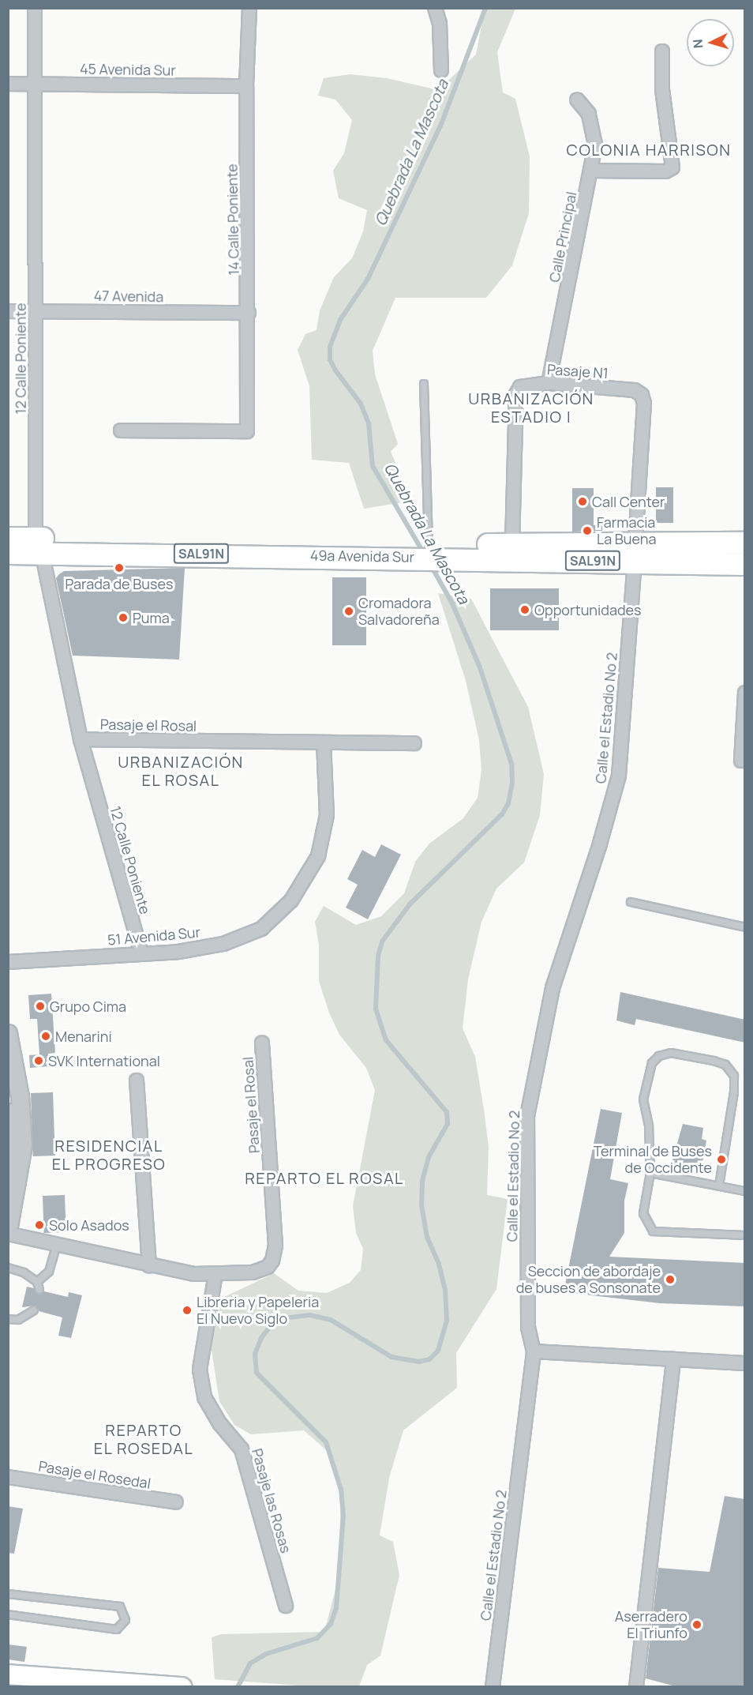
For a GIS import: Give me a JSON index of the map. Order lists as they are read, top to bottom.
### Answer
{
  "streets": {
    "main road": ["SAL91N", "49a Avenida Sur"],
    "street": [
      "45 Avenida Sur",
      "14 Calle Poniente",
      "Calle Principal",
      "47 Avenida",
      "12 Calle Poniente",
      "Pasaje N1",
      "Calle el Estadio No 2",
      "Pasaje el Rosal",
      "51 Avenida Sur",
      "Pasaje el Rosedal",
      "Pasaje las Rosas"
    ]
  },
  "crossings": [
    ["45 Avenida Sur", "14 Calle Poniente"],
    ["45 Avenida Sur", "12 Calle Poniente"],
    ["14 Calle Poniente", "47 Avenida"],
    ["Calle Principal", "Pasaje N1"],
    ["47 Avenida", "12 Calle Poniente"],
    ["12 Calle Poniente", "49a Avenida Sur"],
    ["12 Calle Poniente", "Pasaje el Rosal"],
    ["12 Calle Poniente", "51 Avenida Sur"],
    ["Pasaje N1", "49a Avenida Sur"],
    ["Pasaje N1", "Calle el Estadio No 2"],
    ["49a Avenida Sur", "Calle el Estadio No 2"],
    ["Pasaje el Rosal", "51 Avenida Sur"],
    ["Pasaje el Rosal", "Pasaje las Rosas"]
  ],
  "districts": [
    "COLONIA HARRISON",
    "URBANIZACIÓN ESTADIO I",
    "URBANIZACIÓN EL ROSAL",
    "RESIDENCIAL EL PROGRESO",
    "REPARTO EL ROSAL",
    "REPARTO EL ROSEDAL"
  ],
  "water": ["Quebrada La Mascota"],
  "places": [
    "Call Center",
    "Farmacia La Buena",
    "Parada de Buses",
    "Opportunidades",
    "Cromadora Salvadoreña",
    "Puma",
    "Grupo Cima",
    "Menarini",
    "SVK International",
    "Terminal de Buses de Occidente",
    "Solo Asados",
    "Seccion de abordaje de buses a Sonsonate",
    "Libreria y Papeleria El Nuevo Siglo",
    "Aserradero El Triunfo"
  ],
  "north": "left"
}
